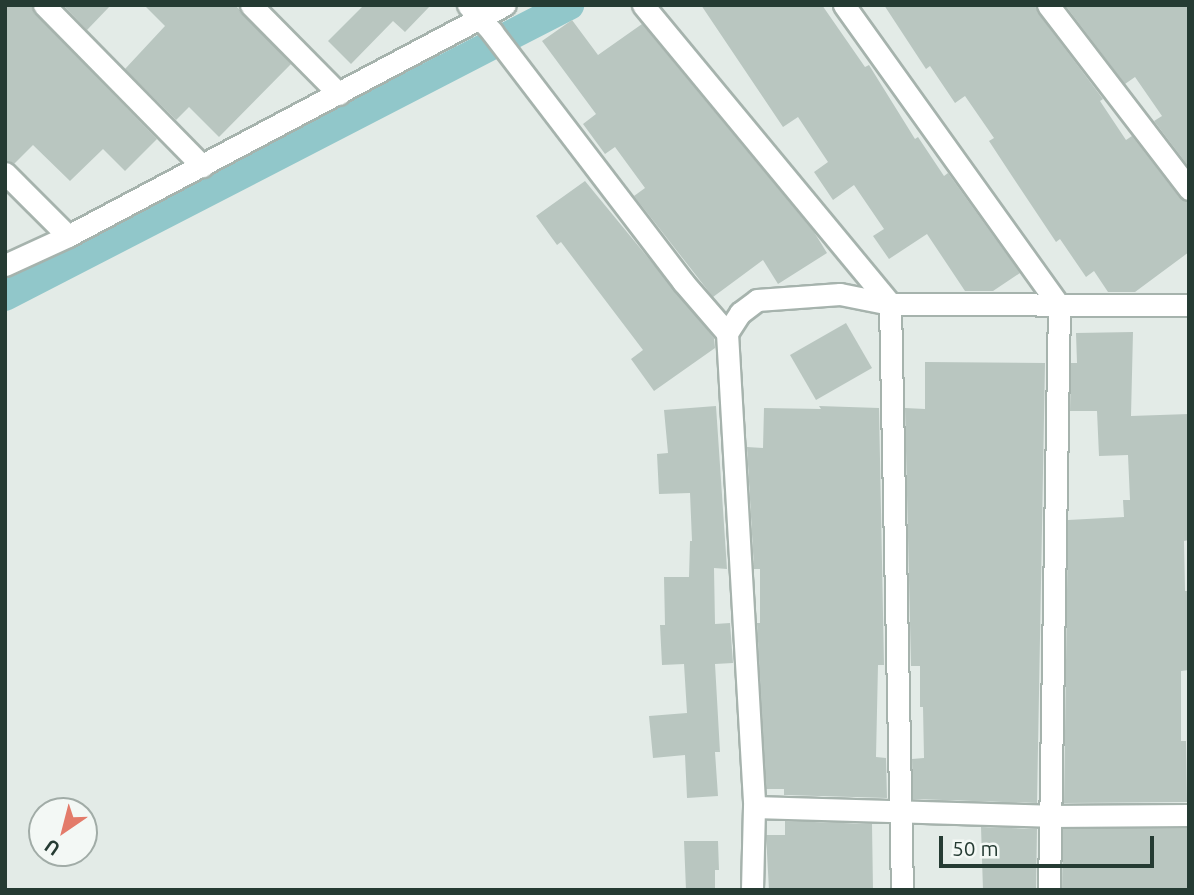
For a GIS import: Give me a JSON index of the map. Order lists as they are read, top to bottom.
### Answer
{
  "scale_bar": "50 m",
  "north": "bottom left"
}
